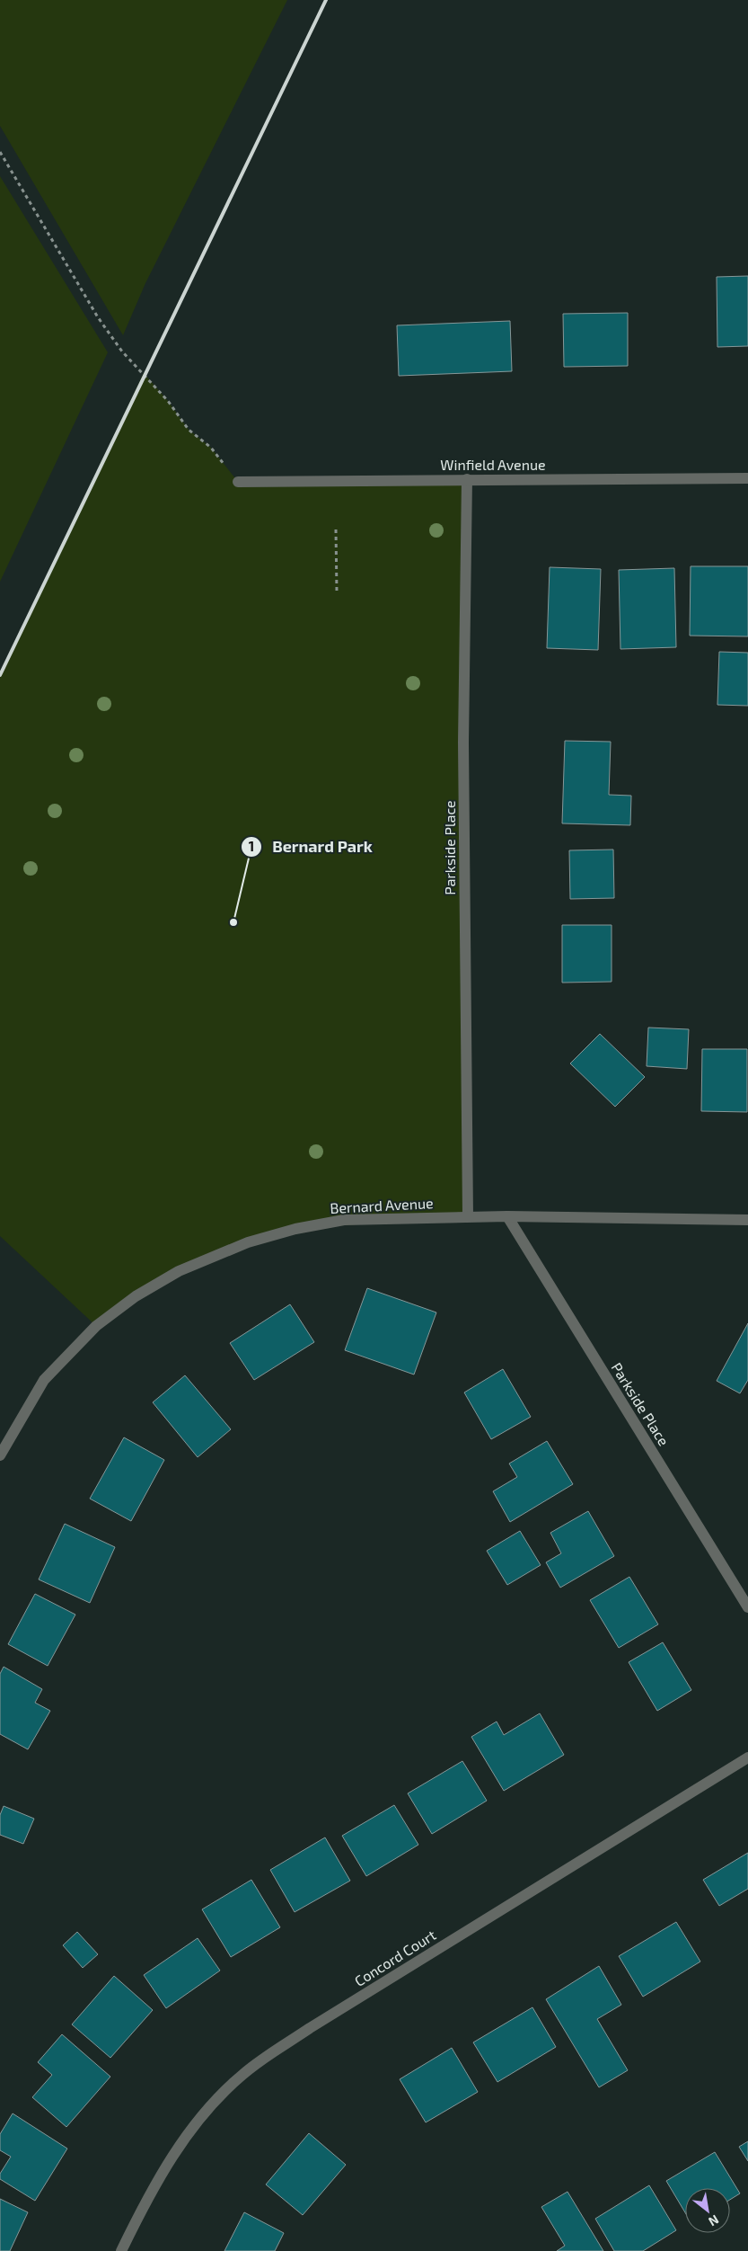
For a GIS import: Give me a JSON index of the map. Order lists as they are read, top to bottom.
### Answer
{
  "streets": {
    "street": [
      "Winfield Avenue",
      "Parkside Place",
      "Bernard Avenue",
      "Concord Court"
    ]
  },
  "crossings": [
    ["Winfield Avenue", "Parkside Place"],
    ["Parkside Place", "Bernard Avenue"]
  ],
  "places": ["Bernard Park"],
  "north": "bottom right"
}
